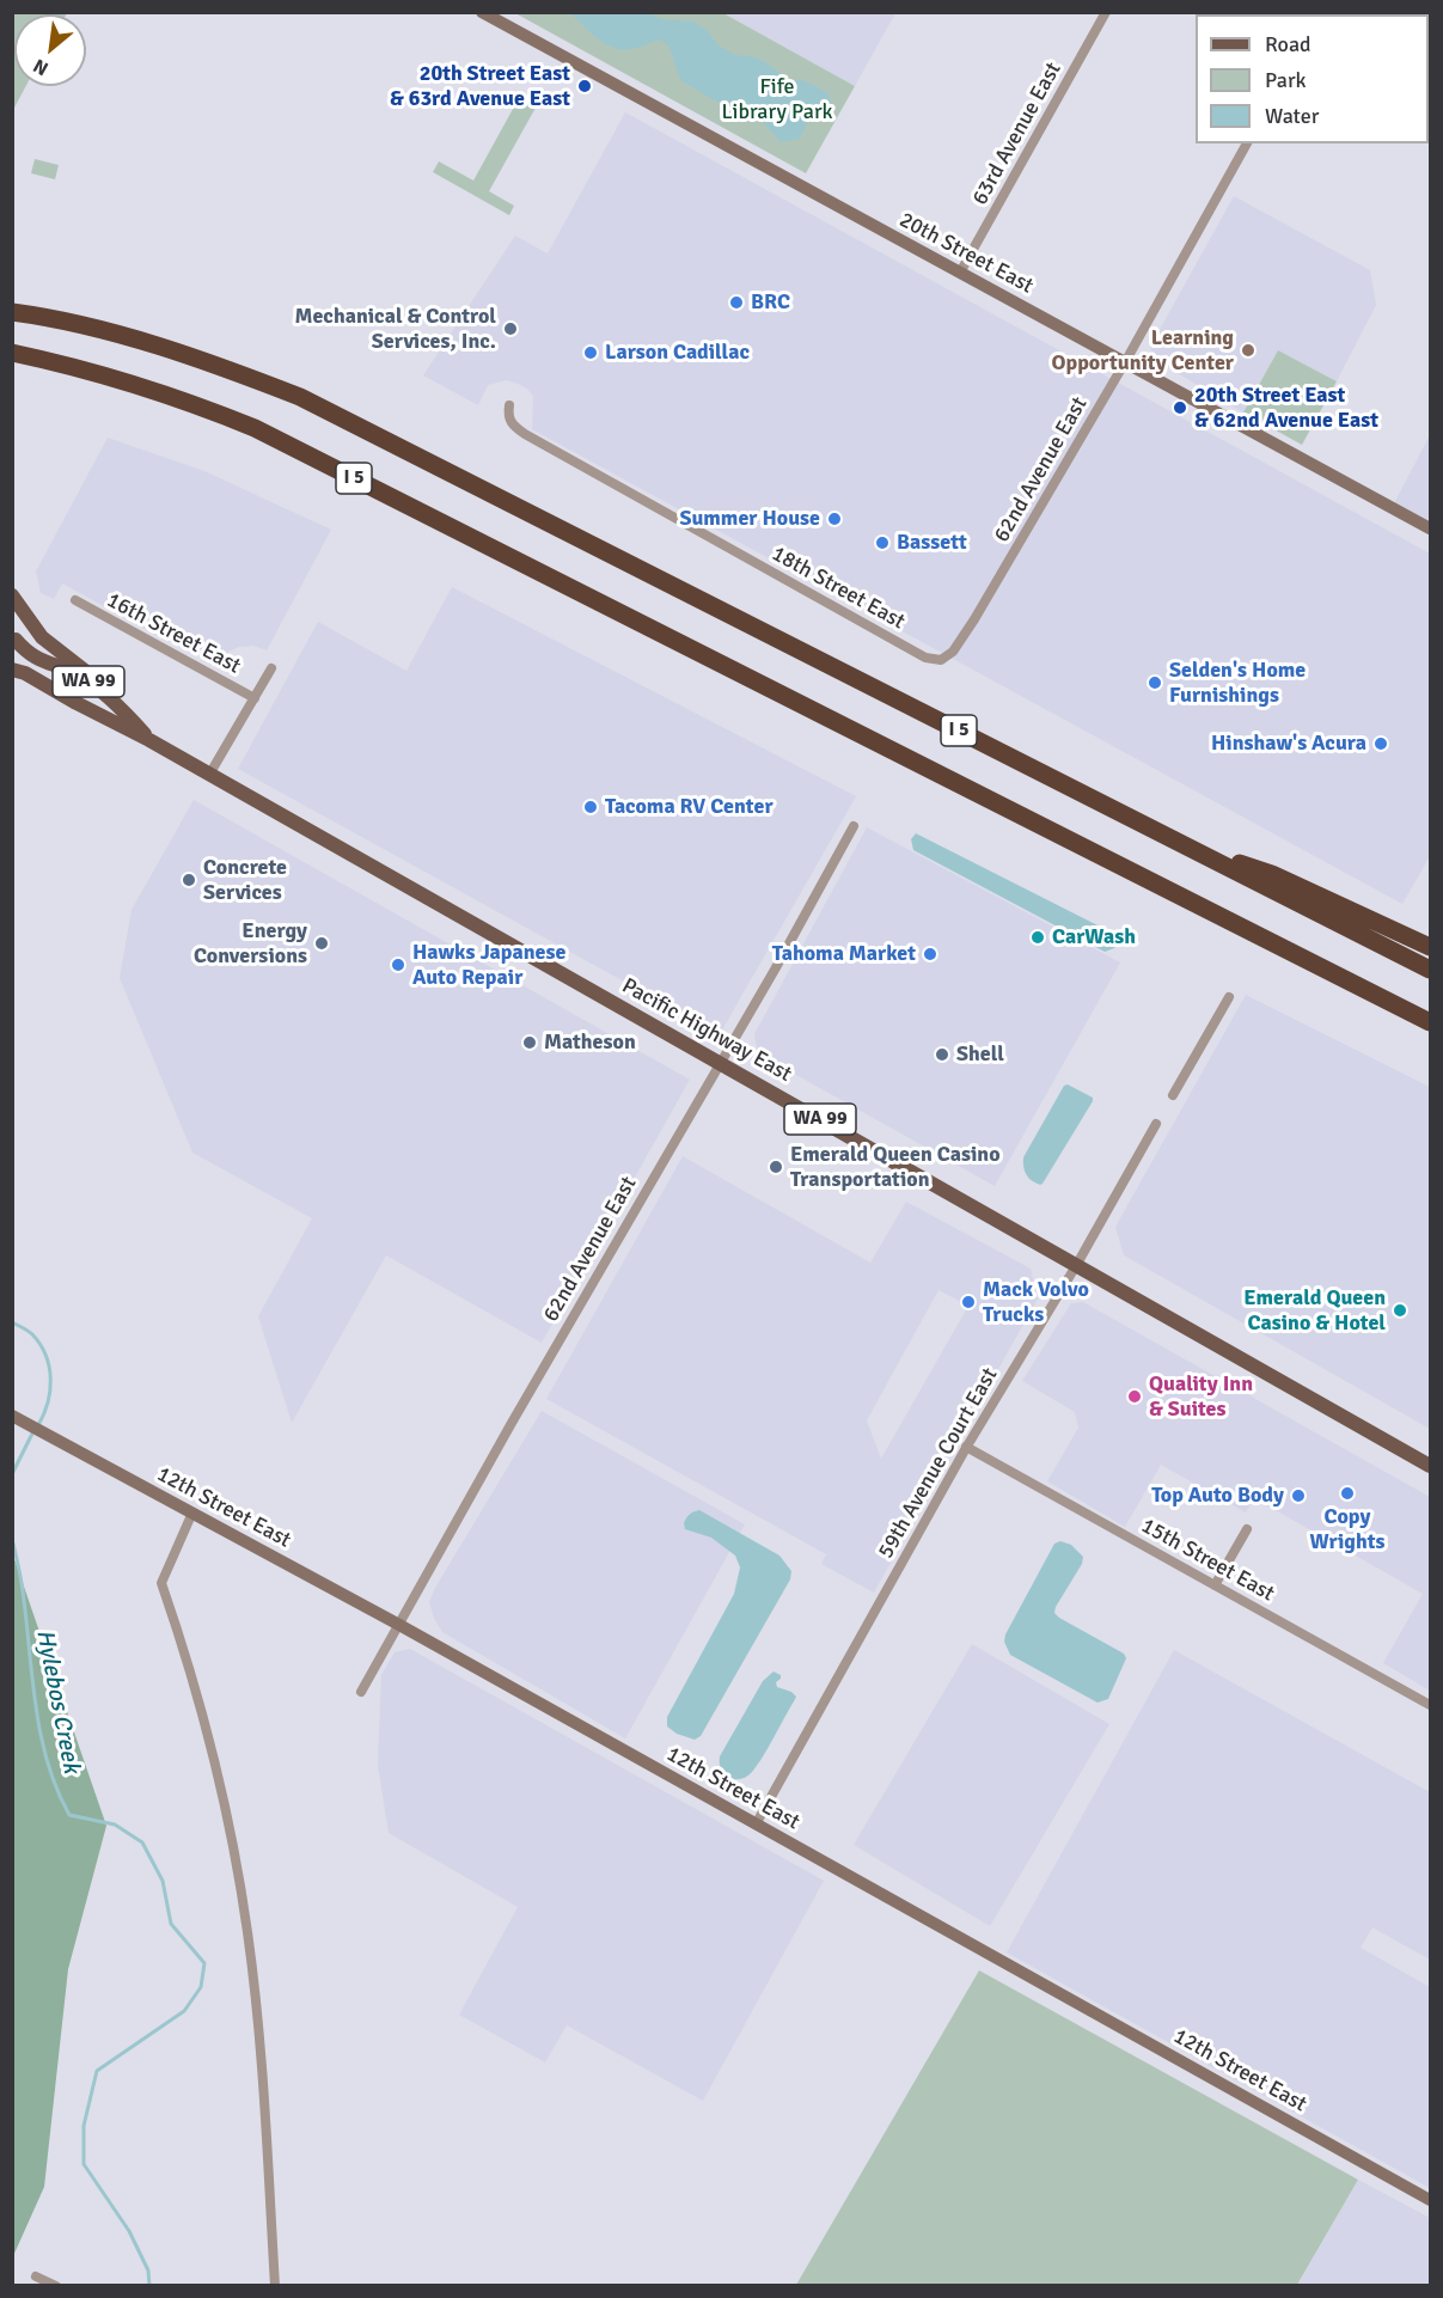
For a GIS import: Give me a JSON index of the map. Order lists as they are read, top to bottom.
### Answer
{
  "streets": {
    "highway": ["I 5"],
    "main road": ["WA 99", "Pacific Highway East"],
    "street": [
      "63rd Avenue East",
      "20th Street East",
      "62nd Avenue East",
      "18th Street East",
      "16th Street East",
      "59th Avenue Court East",
      "12th Street East",
      "15th Street East"
    ]
  },
  "crossings": [
    ["63rd Avenue East", "20th Street East"],
    ["20th Street East", "62nd Avenue East"],
    ["62nd Avenue East", "18th Street East"],
    ["62nd Avenue East", "Pacific Highway East"],
    ["62nd Avenue East", "12th Street East"],
    ["Pacific Highway East", "59th Avenue Court East"],
    ["59th Avenue Court East", "12th Street East"],
    ["59th Avenue Court East", "15th Street East"]
  ],
  "water": ["Hylebos Creek"],
  "parks": ["Fife Library Park"],
  "places": [
    "20th Street East & 63rd Avenue East",
    "BRC",
    "Mechanical & Control Services, Inc.",
    "Learning Opportunity Center",
    "Larson Cadillac",
    "20th Street East & 62nd Avenue East",
    "Summer House",
    "Bassett",
    "Selden's Home Furnishings",
    "Hinshaw's Acura",
    "Tacoma RV Center",
    "Concrete Services",
    "CarWash",
    "Energy Conversions",
    "Tahoma Market",
    "Hawks Japanese Auto Repair",
    "Matheson",
    "Shell",
    "Emerald Queen Casino Transportation",
    "Mack Volvo Trucks",
    "Emerald Queen Casino & Hotel",
    "Quality Inn & Suites",
    "Copy Wrights",
    "Top Auto Body"
  ],
  "legend": ["Road", "Park", "Water"],
  "north": "bottom left"
}
